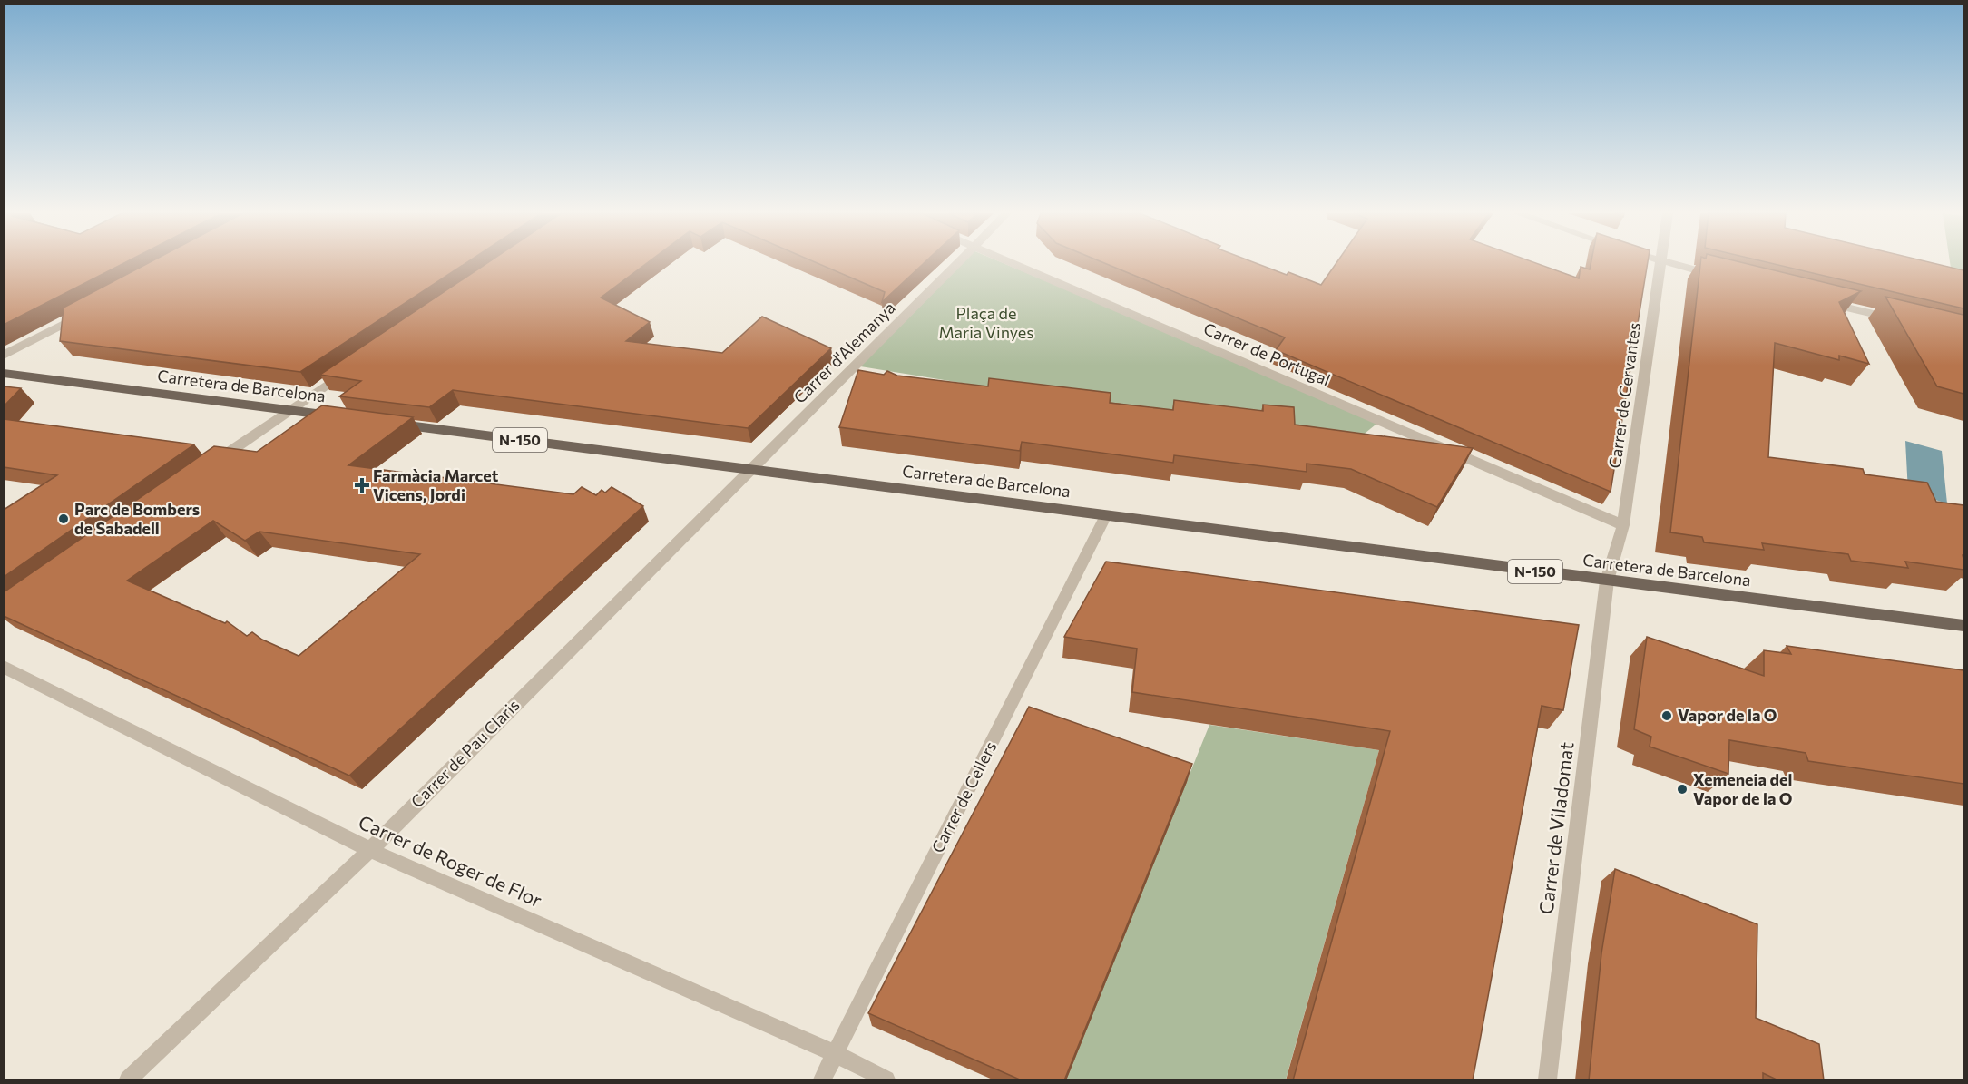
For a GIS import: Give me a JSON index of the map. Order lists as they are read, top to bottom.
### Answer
{
  "streets": {
    "main road": ["Carretera de Barcelona", "N-150"],
    "street": [
      "Carrer d'Alemanya",
      "Carrer de Portugal",
      "Carrer de Cervantes",
      "Carrer de Pau Claris",
      "Carrer de Cellers",
      "Carrer de Viladomat",
      "Carrer de Roger de Flor"
    ]
  },
  "crossings": [
    ["Carrer d'Alemanya", "Carretera de Barcelona"],
    ["Carrer d'Alemanya", "Carrer de Pau Claris"],
    ["Carrer de Portugal", "Carrer de Cervantes"],
    ["Carretera de Barcelona", "Carrer de Cervantes"],
    ["Carretera de Barcelona", "Carrer de Pau Claris"],
    ["Carretera de Barcelona", "Carrer de Cellers"],
    ["Carretera de Barcelona", "Carrer de Viladomat"],
    ["Carrer de Cervantes", "Carrer de Viladomat"],
    ["Carrer de Pau Claris", "Carrer de Roger de Flor"],
    ["Carrer de Cellers", "Carrer de Roger de Flor"]
  ],
  "parks": ["Plaça de Maria Vinyes"],
  "places": {
    "health": ["Farmàcia Marcet Vicens, Jordi"],
    "other": ["Parc de Bombers de Sabadell", "Vapor de la O", "Xemeneia del Vapor de la O"]
  }
}
